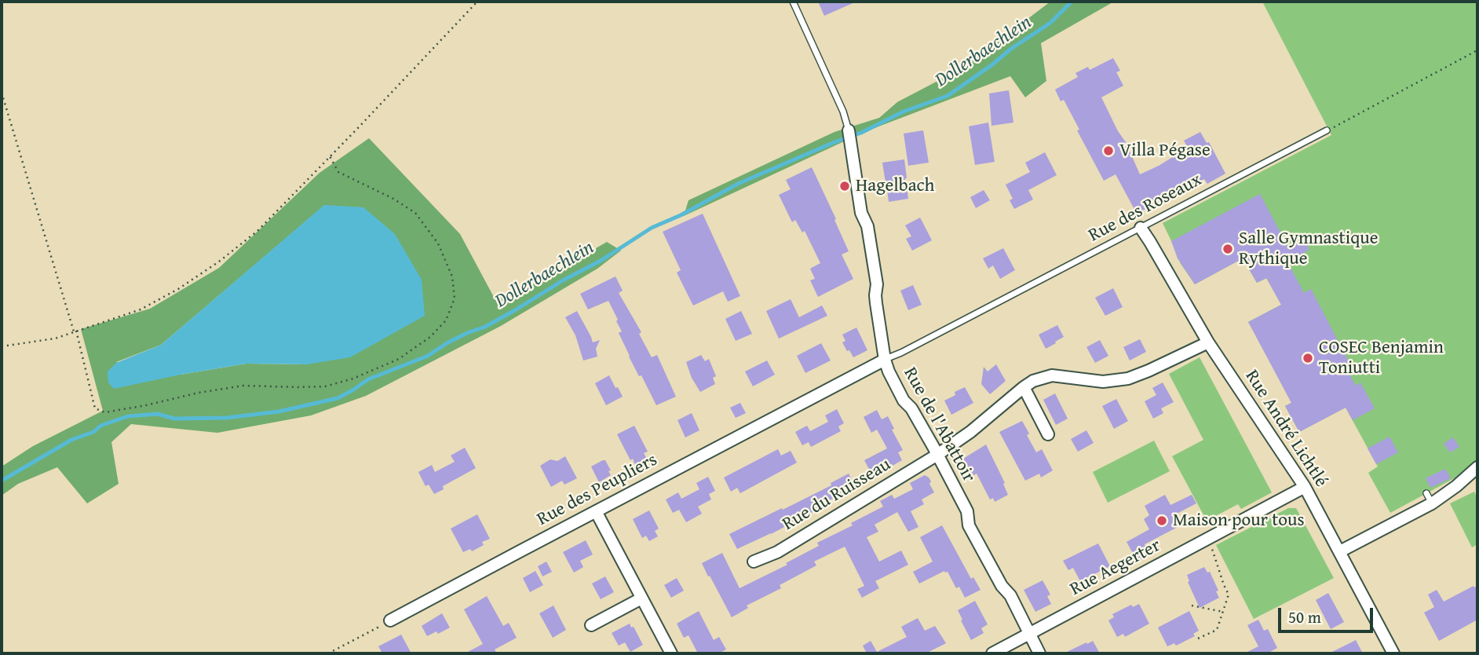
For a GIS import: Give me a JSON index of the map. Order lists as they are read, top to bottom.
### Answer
{
  "streets": {
    "street": [
      "Rue de l'Abattoir",
      "Rue André Lichtlé",
      "Rue des Peupliers",
      "Rue du Ruisseau",
      "Rue Aegerter"
    ],
    "lane": ["Rue des Roseaux"]
  },
  "crossings": [
    ["Rue des Roseaux", "Rue de l'Abattoir"],
    ["Rue des Roseaux", "Rue André Lichtlé"],
    ["Rue des Roseaux", "Rue des Peupliers"],
    ["Rue de l'Abattoir", "Rue des Peupliers"],
    ["Rue de l'Abattoir", "Rue du Ruisseau"],
    ["Rue de l'Abattoir", "Rue Aegerter"],
    ["Rue André Lichtlé", "Rue du Ruisseau"],
    ["Rue André Lichtlé", "Rue Aegerter"]
  ],
  "water": ["Dollerbaechlein"],
  "places": [
    "Villa Pégase",
    "Hagelbach",
    "Salle Gymnastique Rythique",
    "COSEC Benjamin Toniutti",
    "Maison pour tous"
  ],
  "scale_bar": "50 m"
}
